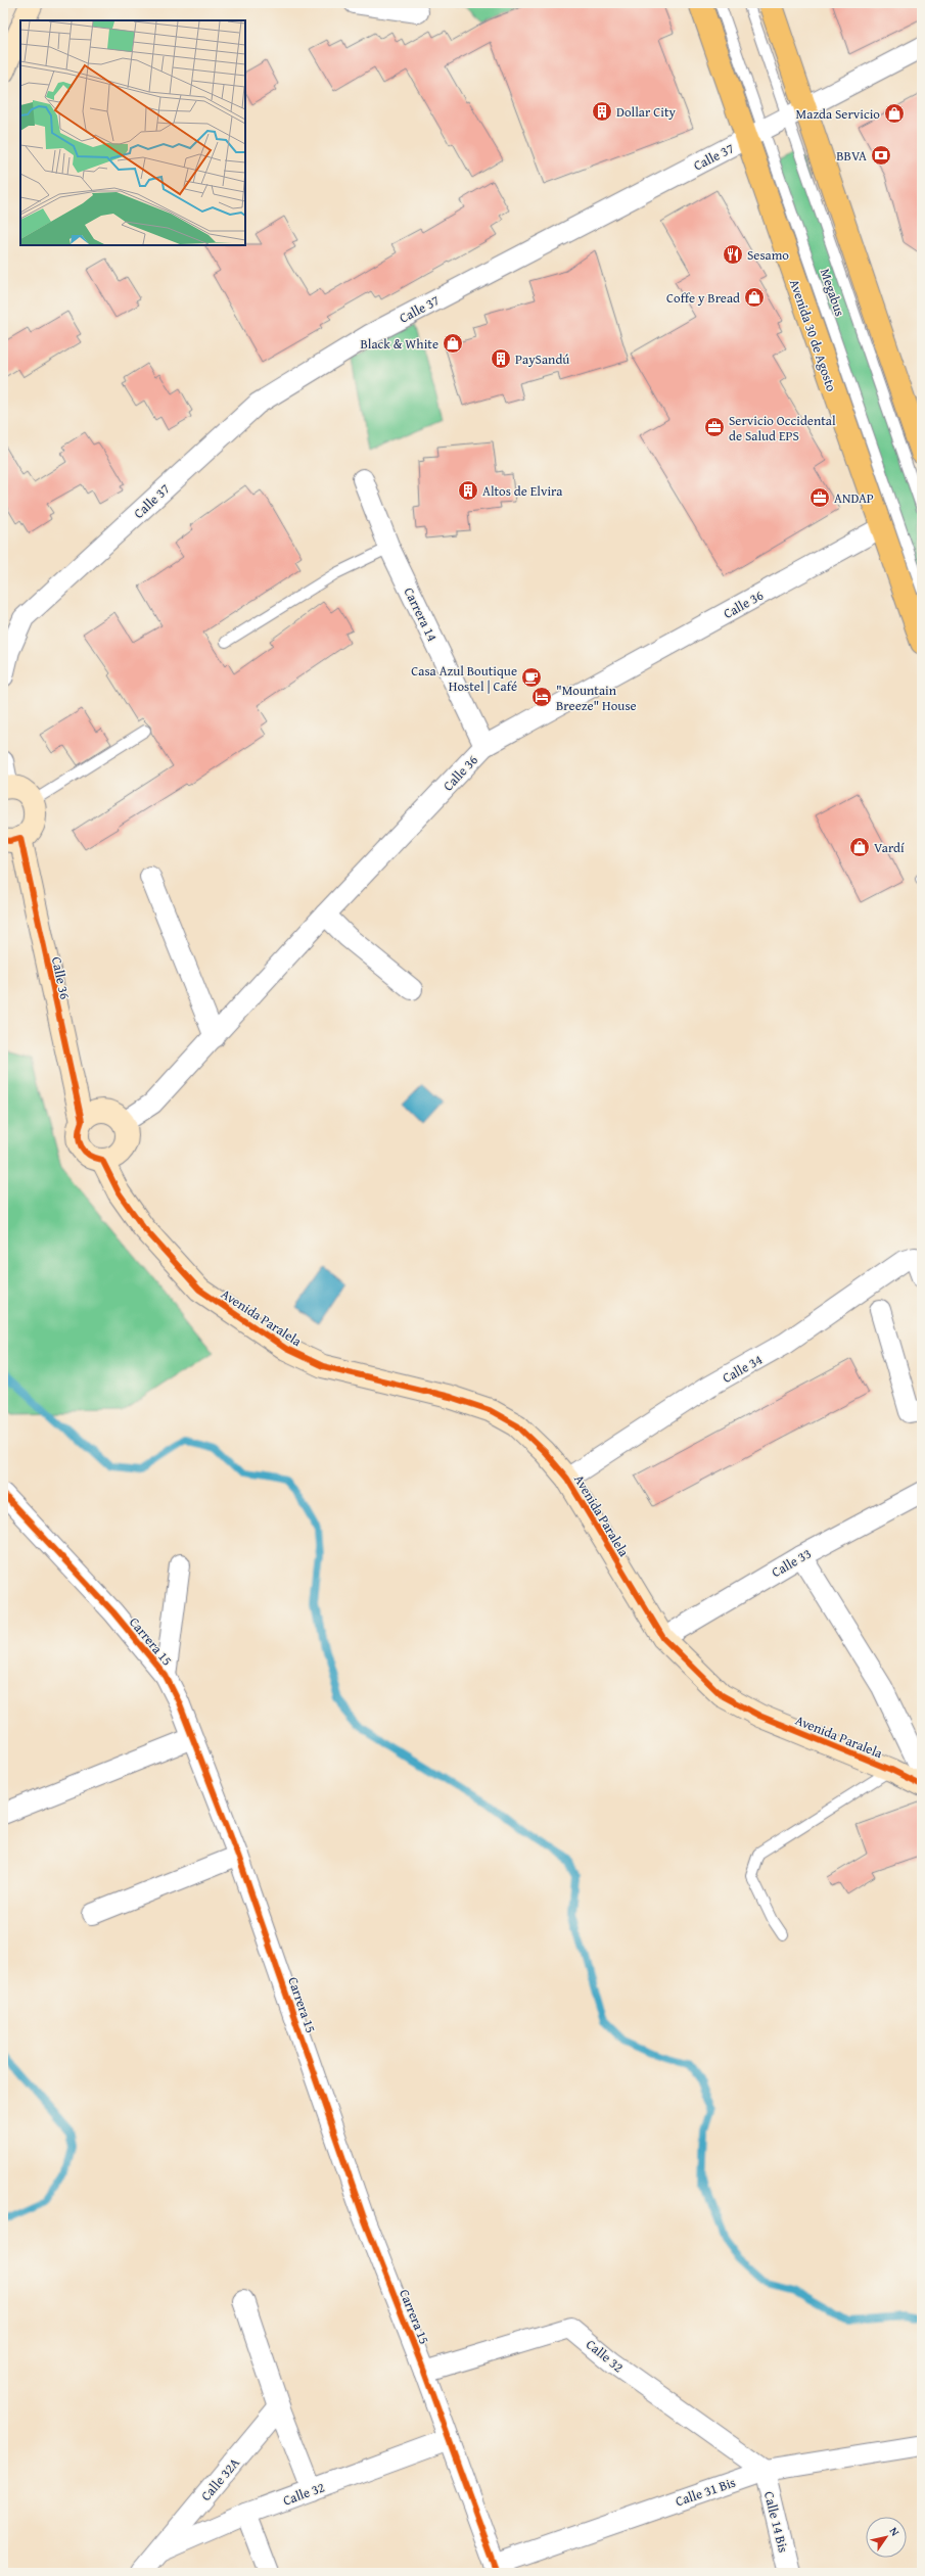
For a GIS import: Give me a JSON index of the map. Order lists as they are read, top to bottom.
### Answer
{
  "streets": {
    "main road": ["Avenida 30 de Agosto", "Calle 36", "Avenida Paralela"],
    "street": [
      "Calle 37",
      "Carrera 14",
      "Calle 34",
      "Calle 33",
      "Carrera 15",
      "Calle 32",
      "Calle 32A",
      "Calle 31 Bis",
      "Calle 14 Bis"
    ],
    "lane": ["Megabus"]
  },
  "crossings": [
    ["Calle 37", "Megabus"],
    ["Calle 37", "Avenida 30 de Agosto"],
    ["Megabus", "Avenida 30 de Agosto"],
    ["Avenida 30 de Agosto", "Calle 36"],
    ["Calle 36", "Carrera 14"],
    ["Calle 36", "Avenida Paralela"],
    ["Avenida Paralela", "Calle 34"],
    ["Avenida Paralela", "Calle 33"],
    ["Carrera 15", "Calle 32"],
    ["Carrera 15", "Calle 31 Bis"],
    ["Calle 32", "Calle 32A"],
    ["Calle 32", "Calle 31 Bis"],
    ["Calle 32", "Calle 14 Bis"],
    ["Calle 31 Bis", "Calle 14 Bis"]
  ],
  "places": {
    "building": ["Dollar City", "PaySandú", "Altos de Elvira"],
    "shop": [
      "Mazda Servicio",
      "Coffe y Bread",
      "Black & White",
      "Vardí"
    ],
    "bank": ["BBVA"],
    "restaurant": ["Sesamo"],
    "office": ["Servicio Occidental de Salud EPS", "ANDAP"],
    "cafe": ["Casa Azul Boutique Hostel | Café"],
    "hotel": ["\"Mountain Breeze\" House"]
  },
  "north": "top right"
}
